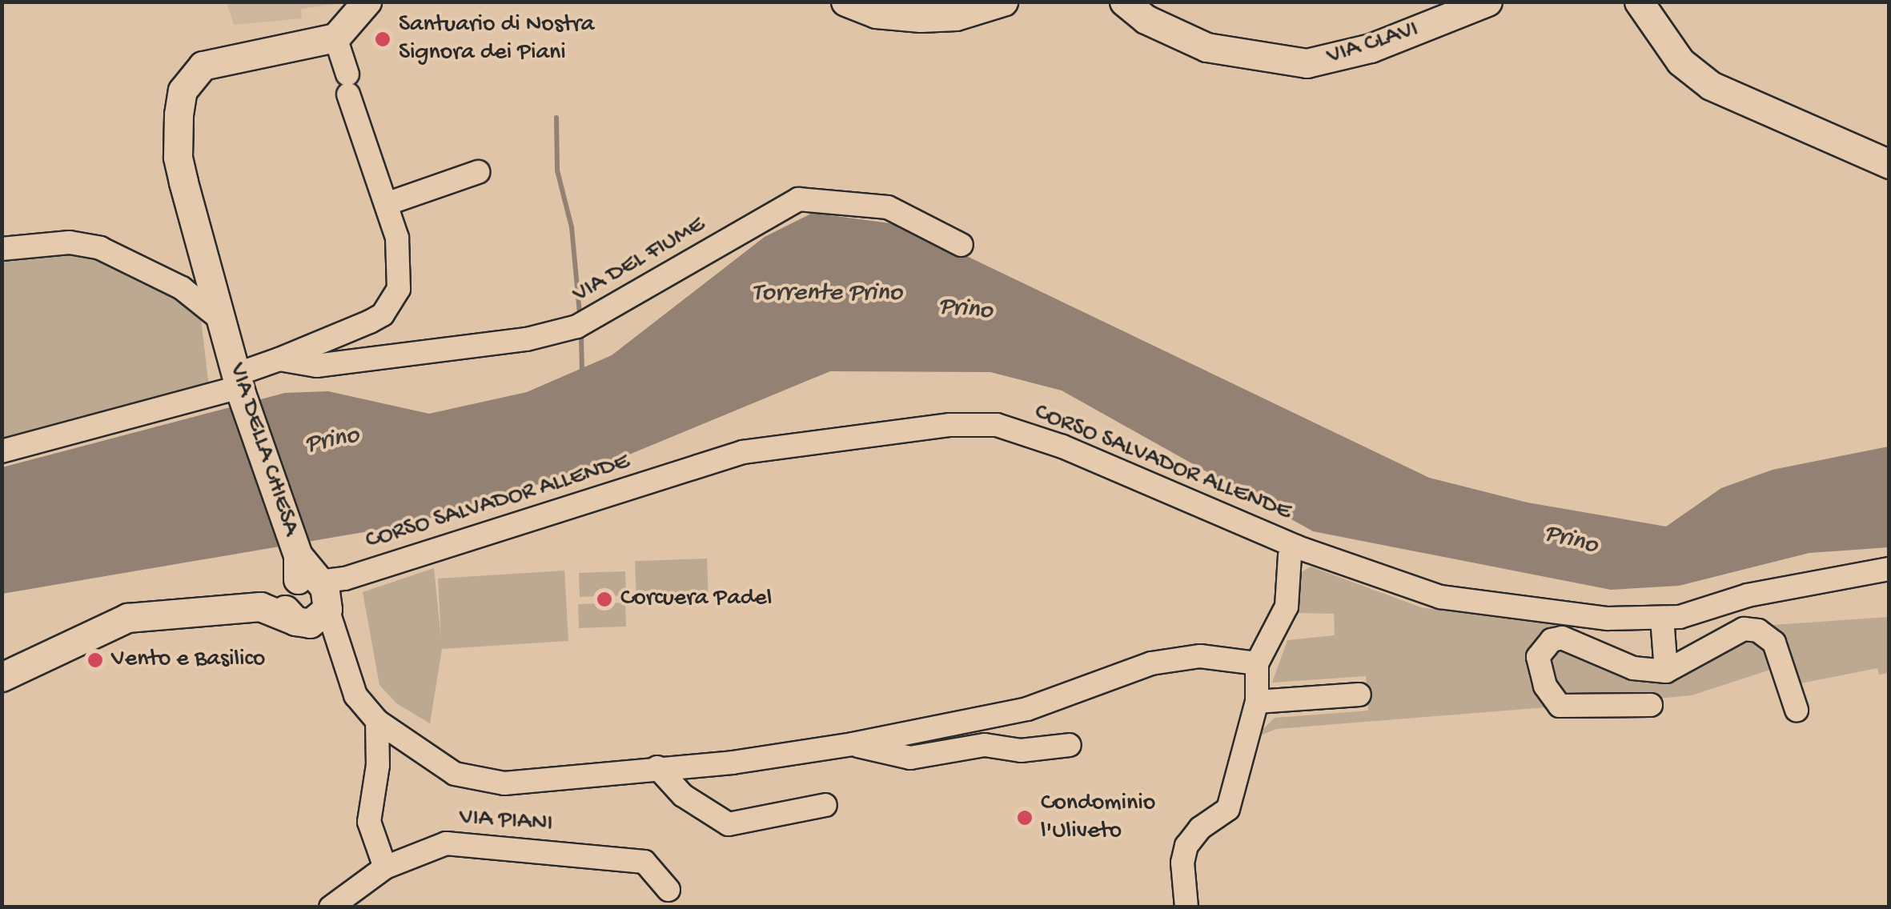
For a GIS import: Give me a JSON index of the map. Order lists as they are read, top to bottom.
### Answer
{
  "streets": {
    "main road": ["VIA CLAVI", "VIA DELLA CHIESA"],
    "street": ["VIA DEL FIUME", "CORSO SALVADOR ALLENDE", "VIA PIANI"]
  },
  "crossings": [
    ["VIA DEL FIUME", "VIA DELLA CHIESA"],
    ["VIA DELLA CHIESA", "CORSO SALVADOR ALLENDE"]
  ],
  "water": ["Torrente Prino", "Prino"],
  "places": [
    "Santuario di Nostra Signora dei Piani",
    "Corcuera Padel",
    "Vento e Basilico",
    "Condominio l'Uliveto"
  ]
}
